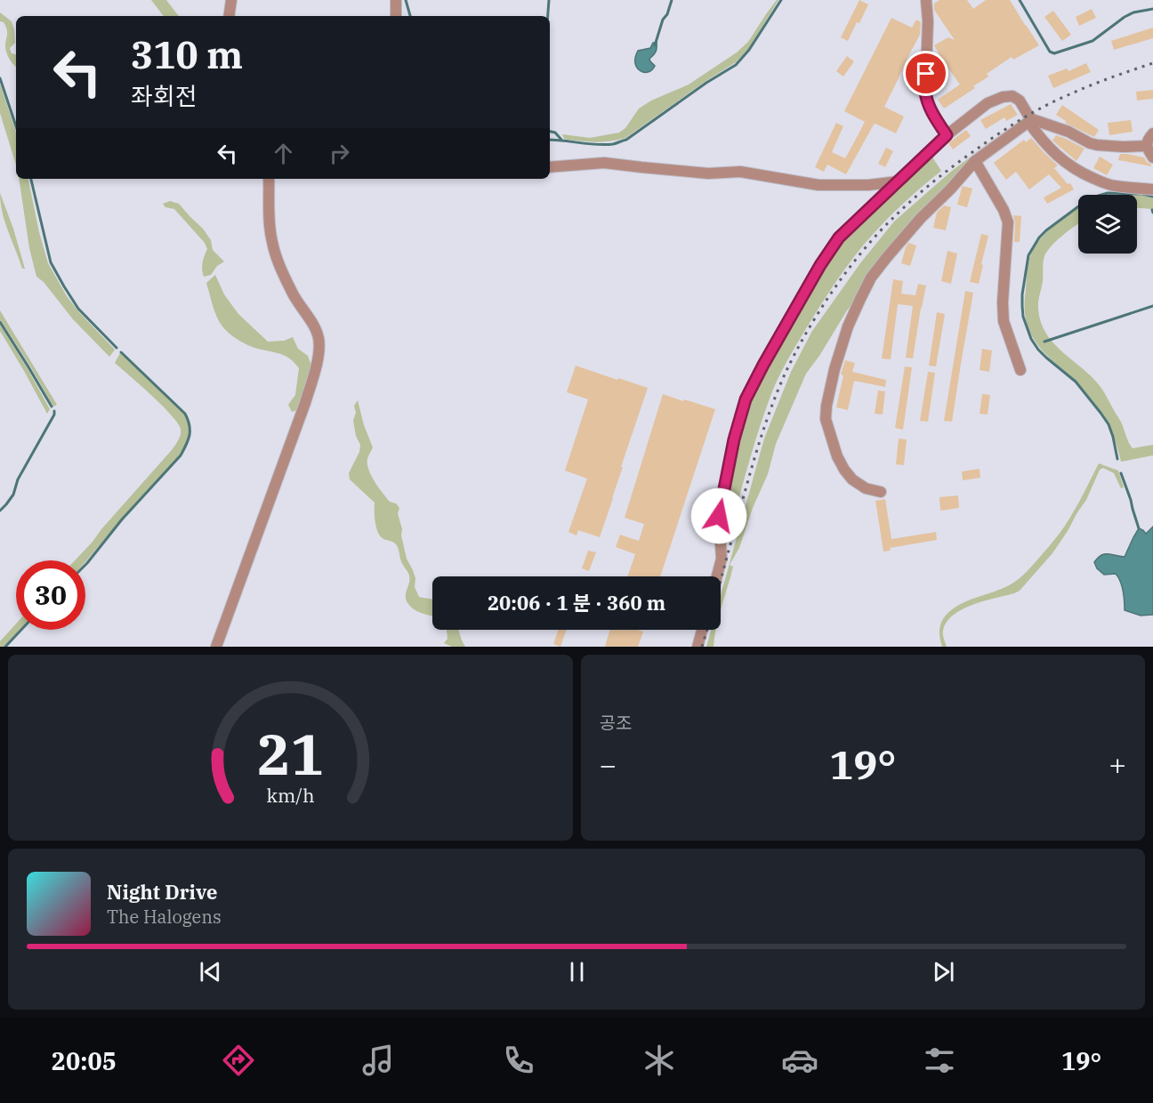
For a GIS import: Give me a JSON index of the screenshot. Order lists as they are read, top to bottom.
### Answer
{
  "page": {
    "turn": ["310 m", "좌회전"],
    "limit": "30",
    "trip": "20:06 · 1 분 · 360 m",
    "tile": "공조",
    "heat": ["−", "19°", "+"],
    "song": ["Night Drive", "The Halogens"],
    "tabs": ["20:05", "19°"],
    "gauge": ["21", "km/h"]
  }
}
